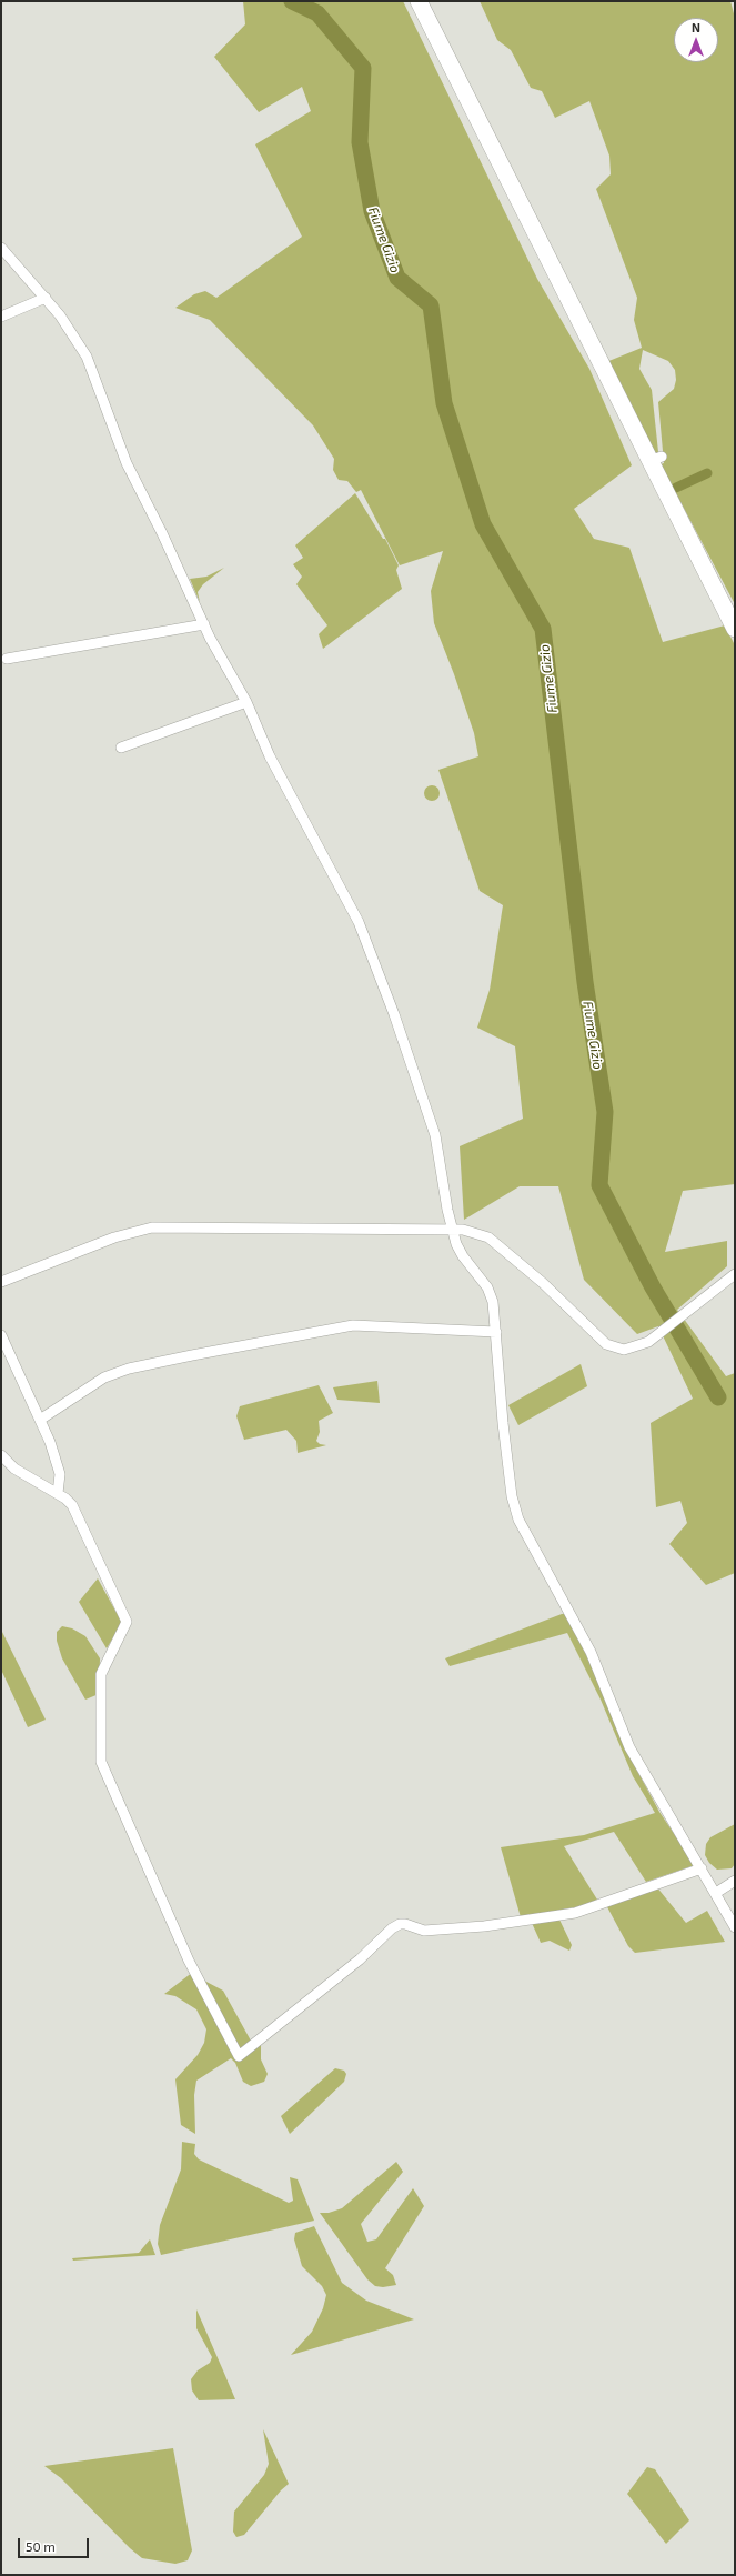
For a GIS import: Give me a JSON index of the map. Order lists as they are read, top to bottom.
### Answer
{
  "water": ["Fiume Gizio"],
  "scale_bar": "50 m",
  "north": "top"
}
